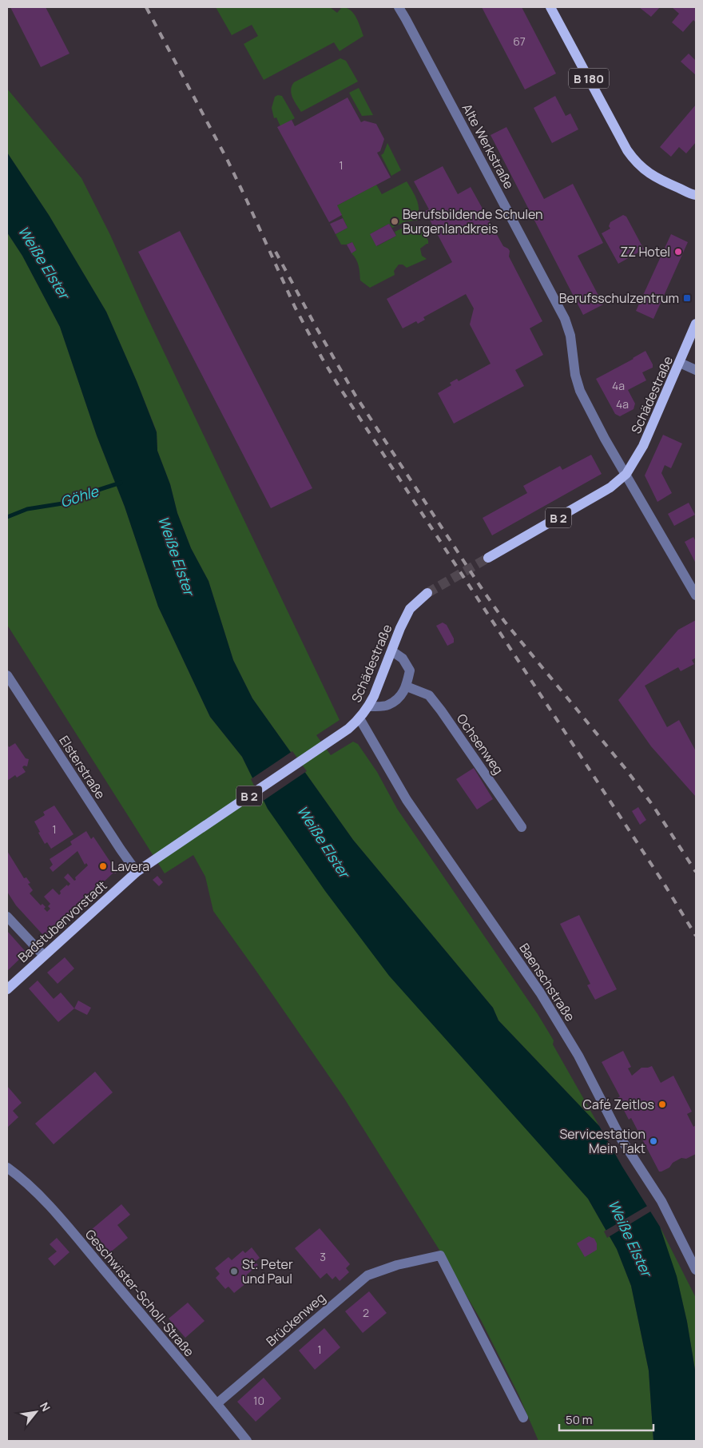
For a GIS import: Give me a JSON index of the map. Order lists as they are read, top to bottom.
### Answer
{
  "streets": {
    "main road": [
      "B 180",
      "Schädestraße",
      "B 2",
      "Badstubenvorstadt"
    ],
    "street": [
      "Alte Werkstraße",
      "Ochsenweg",
      "Elsterstraße",
      "Baenschstraße",
      "Geschwister-Scholl-Straße",
      "Brückenweg"
    ]
  },
  "crossings": [
    ["Alte Werkstraße", "Schädestraße"],
    ["Schädestraße", "Badstubenvorstadt"],
    ["Schädestraße", "Baenschstraße"],
    ["Elsterstraße", "Badstubenvorstadt"],
    ["Geschwister-Scholl-Straße", "Brückenweg"]
  ],
  "water": ["Weiße Elster", "Göhle"],
  "places": {
    "other": [
      "Berufsbildende Schulen Burgenlandkreis",
      "ZZ Hotel",
      "Lavera",
      "Café Zeitlos",
      "Servicestation Mein Takt",
      "St. Peter und Paul"
    ],
    "transit": ["Berufsschulzentrum"]
  },
  "house_numbers": [
    "67",
    "1",
    "4a",
    "4a",
    "1",
    "3",
    "2",
    "1",
    "10"
  ],
  "scale_bar": "50 m",
  "north": "top right"
}
